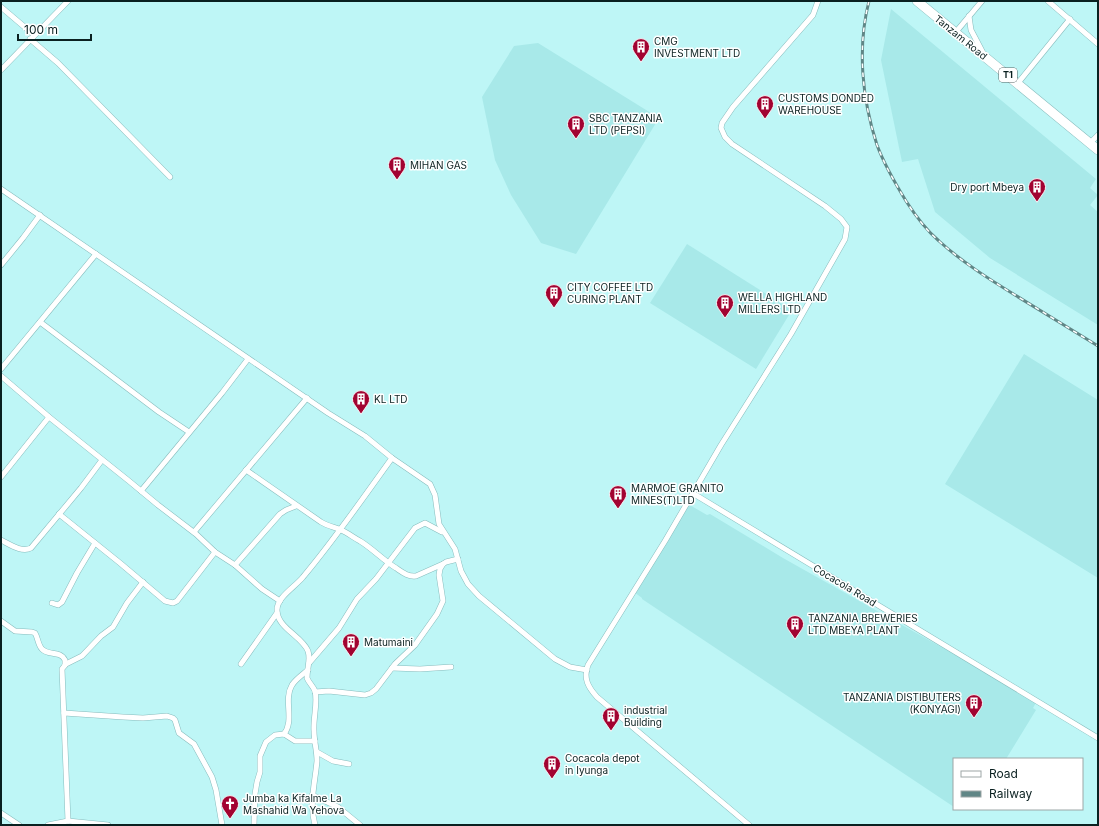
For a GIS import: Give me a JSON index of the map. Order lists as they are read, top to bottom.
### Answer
{
  "streets": {
    "highway": ["Tanzam Road", "T1"],
    "street": ["Cocacola Road"]
  },
  "places": {
    "building": [
      "CMG INVESTMENT LTD",
      "CUSTOMS DONDED WAREHOUSE",
      "SBC TANZANIA LTD (PEPSI)",
      "MIHAN GAS",
      "Dry port Mbeya",
      "CITY COFFEE LTD CURING PLANT",
      "WELLA HIGHLAND MILLERS LTD",
      "KL LTD",
      "MARMOE GRANITO MINES(T)LTD",
      "TANZANIA BREWERIES LTD MBEYA PLANT",
      "Matumaini",
      "TANZANIA DISTIBUTERS (KONYAGI)",
      "industrial Building",
      "Cocacola depot in Iyunga"
    ],
    "church": ["Jumba ka Kifalme La Mashahid Wa Yehova"]
  },
  "legend": ["Road", "Railway"],
  "scale_bar": "100 m"
}
